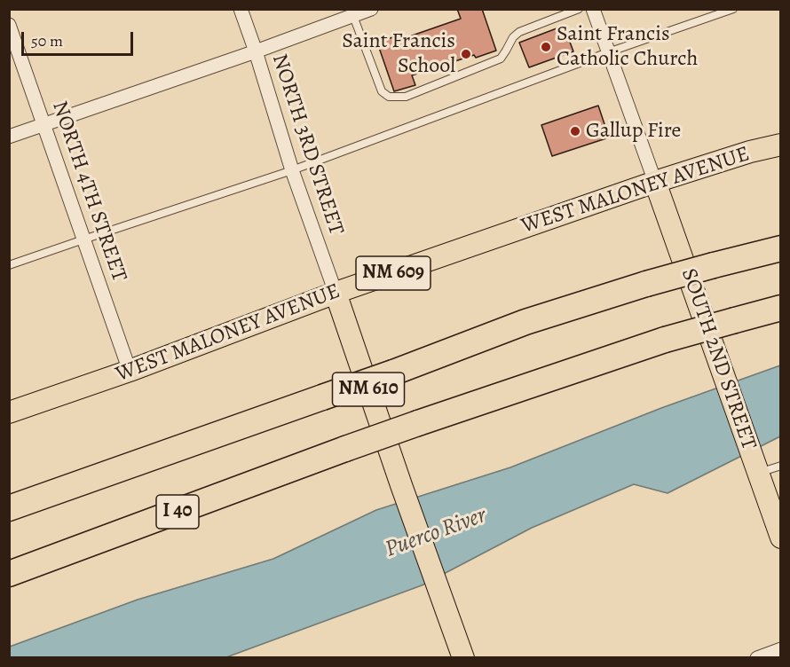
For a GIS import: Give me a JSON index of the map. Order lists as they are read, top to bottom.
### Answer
{
  "streets": {
    "highway": ["I 40"],
    "main road": [
      "WEST MALONEY AVENUE",
      "NM 609",
      "SOUTH 2ND STREET",
      "NM 610"
    ],
    "street": ["NORTH 3RD STREET", "NORTH 4TH STREET"]
  },
  "crossings": [
    ["NORTH 3RD STREET", "WEST MALONEY AVENUE"],
    ["NORTH 3RD STREET", "NM 610"],
    ["WEST MALONEY AVENUE", "NORTH 4TH STREET"],
    ["WEST MALONEY AVENUE", "SOUTH 2ND STREET"],
    ["WEST MALONEY AVENUE", "NM 610"]
  ],
  "water": ["Puerco River"],
  "places": ["Saint Francis Catholic Church", "Saint Francis School", "Gallup Fire"],
  "scale_bar": "50 m"
}
